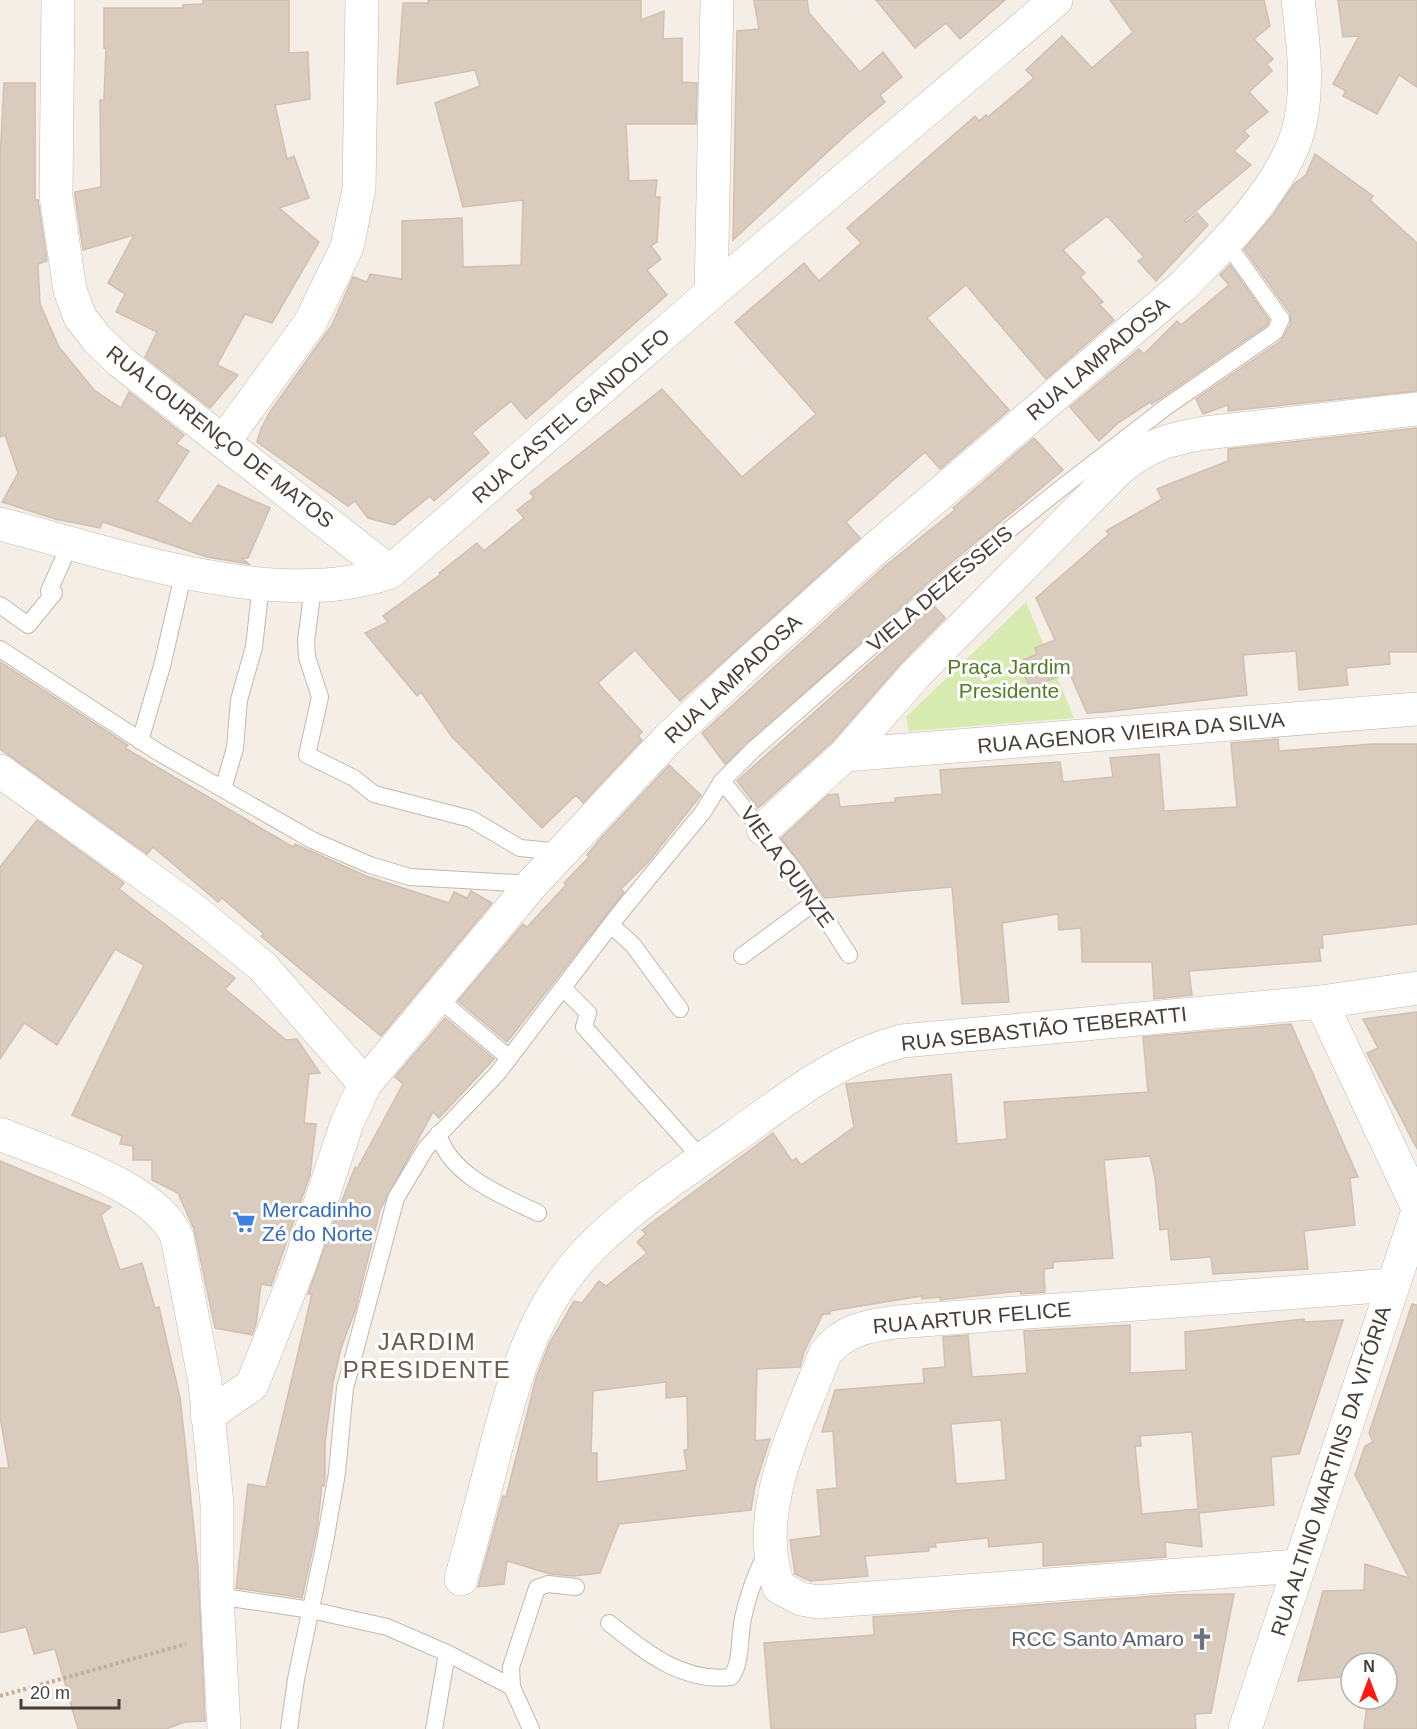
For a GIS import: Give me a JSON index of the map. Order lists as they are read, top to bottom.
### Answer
{
  "streets": {
    "street": [
      "RUA LAMPADOSA",
      "RUA CASTEL GANDOLFO",
      "RUA LOURENÇO DE MATOS",
      "RUA AGENOR VIEIRA DA SILVA",
      "RUA SEBASTIÃO TEBERATTI",
      "RUA ARTUR FELICE",
      "RUA ALTINO MARTINS DA VITÓRIA"
    ],
    "lane": ["VIELA DEZESSEIS", "VIELA QUINZE"]
  },
  "crossings": [
    ["RUA LAMPADOSA", "VIELA DEZESSEIS"],
    ["RUA CASTEL GANDOLFO", "RUA LOURENÇO DE MATOS"],
    ["VIELA DEZESSEIS", "VIELA QUINZE"],
    ["RUA ARTUR FELICE", "RUA ALTINO MARTINS DA VITÓRIA"]
  ],
  "districts": ["JARDIM PRESIDENTE"],
  "parks": ["Praça Jardim Presidente"],
  "places": {
    "supermarket": ["Mercadinho Zé do Norte"],
    "church": ["RCC Santo Amaro"]
  },
  "scale_bar": "20 m",
  "north": "top"
}
